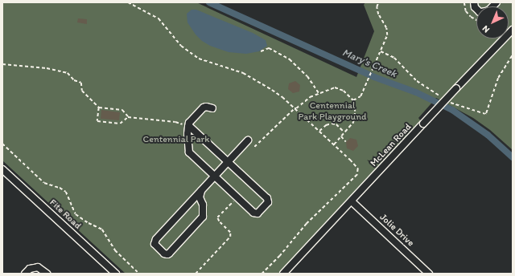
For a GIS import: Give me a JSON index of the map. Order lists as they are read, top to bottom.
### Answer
{
  "streets": {
    "street": ["McLean Road", "Fite Road", "Jolie Drive"]
  },
  "crossings": [
    ["McLean Road", "Jolie Drive"]
  ],
  "water": ["Mary's Creek"],
  "parks": ["Centennial Park Playground", "Centennial Park"],
  "north": "bottom left"
}
